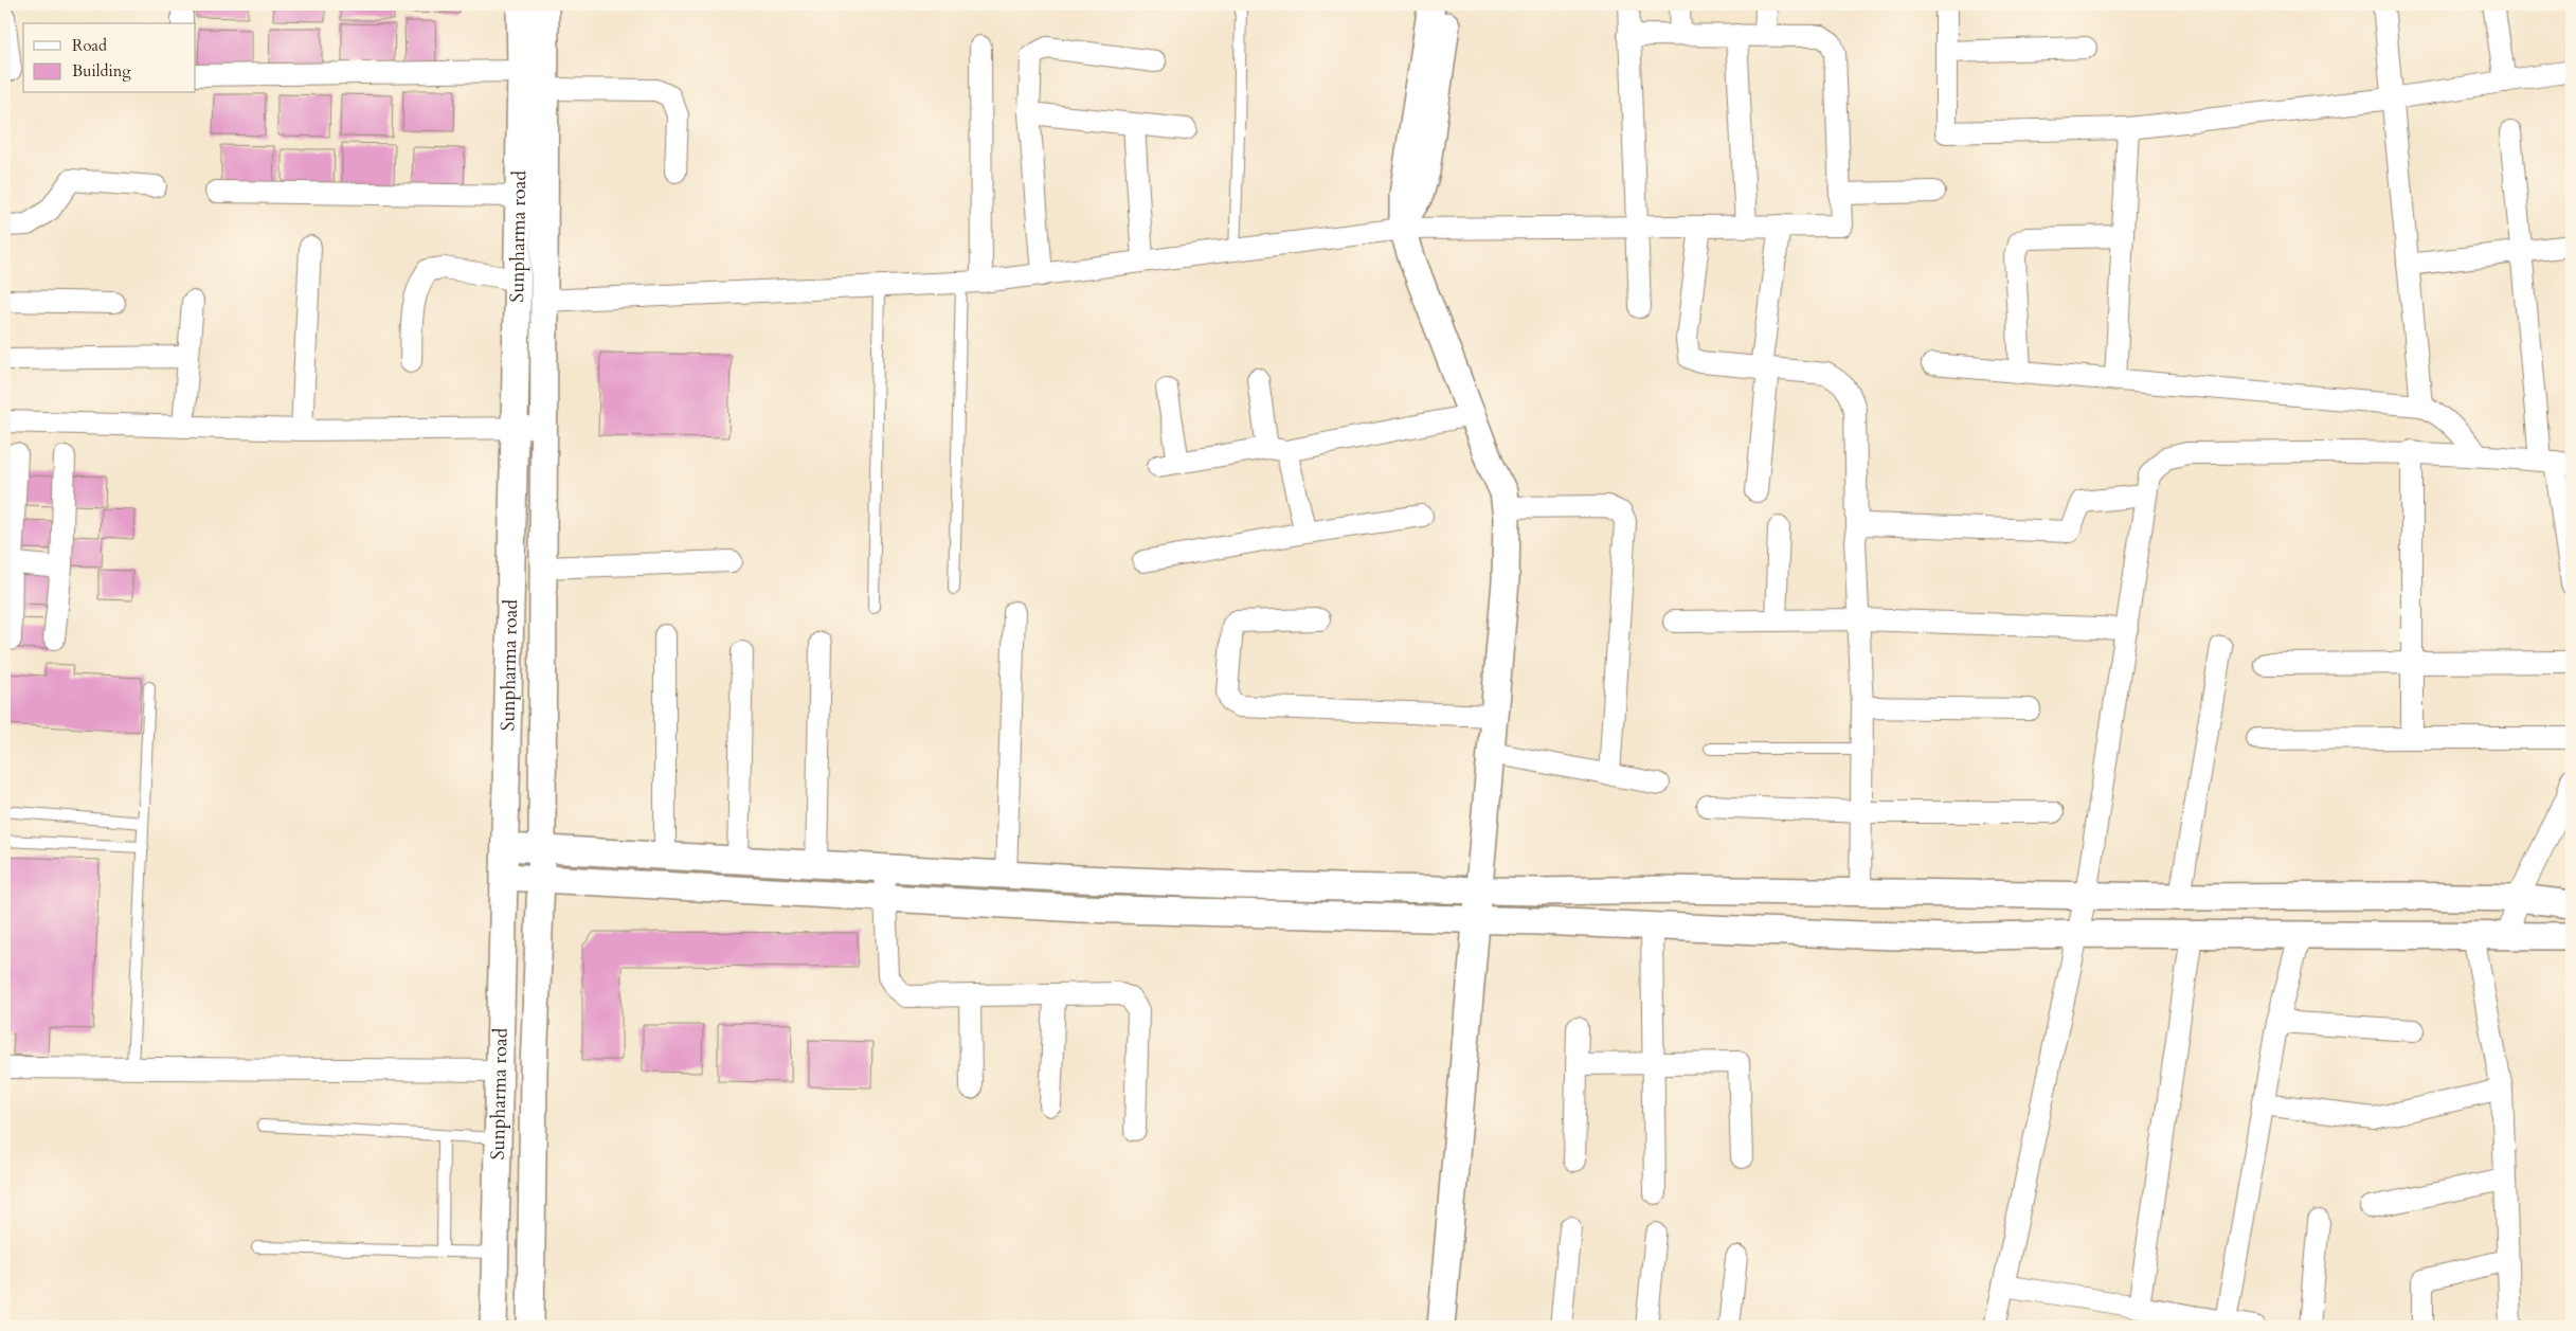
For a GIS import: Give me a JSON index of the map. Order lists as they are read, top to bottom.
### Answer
{
  "streets": {
    "street": ["Sunpharma road"]
  },
  "legend": ["Road", "Building"]
}
